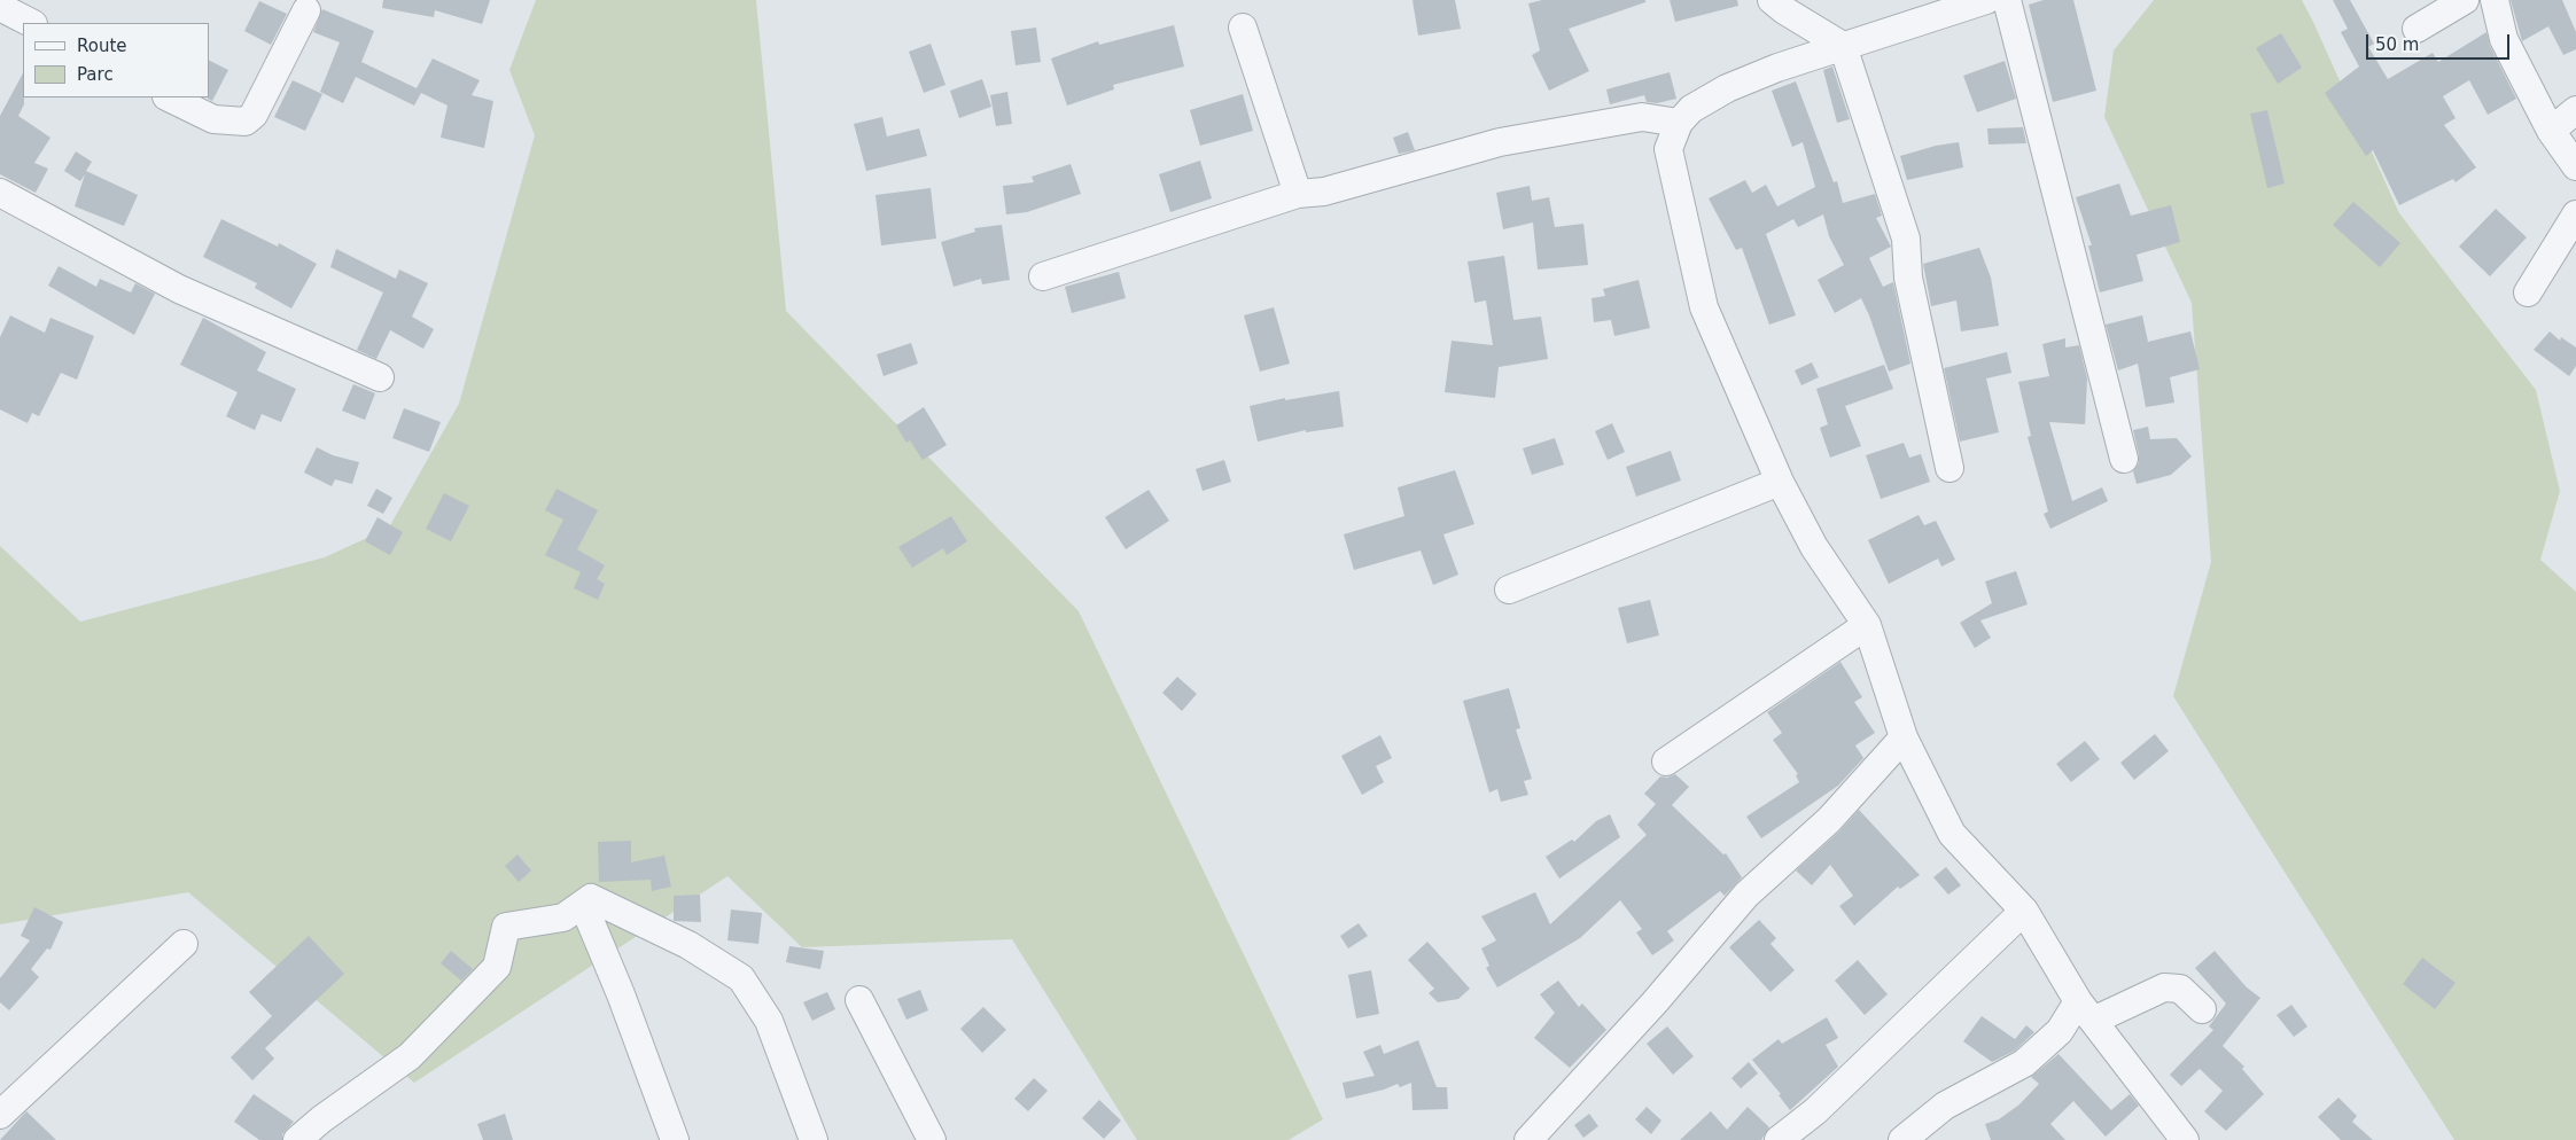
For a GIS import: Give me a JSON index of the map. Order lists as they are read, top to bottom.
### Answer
{
  "legend": ["Route", "Parc"],
  "scale_bar": "50 m"
}
